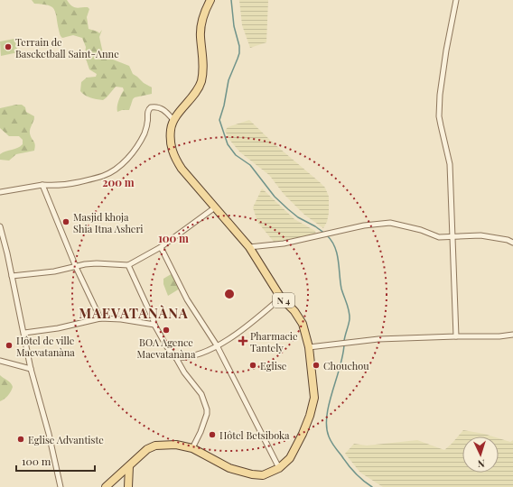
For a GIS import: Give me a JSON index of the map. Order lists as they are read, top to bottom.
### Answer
{
  "streets": {
    "main road": ["N 4"]
  },
  "districts": ["MAEVATANÀNA"],
  "places": {
    "other": [
      "Terrain de Bascketball Saint-Anne",
      "Masjid khoja Shia Itna Asheri",
      "BOA Agence Maevatanàna",
      "Hôtel de ville Maevatanàna",
      "Eglise",
      "Chouchou",
      "Hôtel Betsiboka",
      "Eglise Advantiste"
    ],
    "health": ["Pharmacie Tantely"]
  },
  "scale_bar": "100 m",
  "north": "bottom",
  "rings": ["200 m", "100 m"]
}
